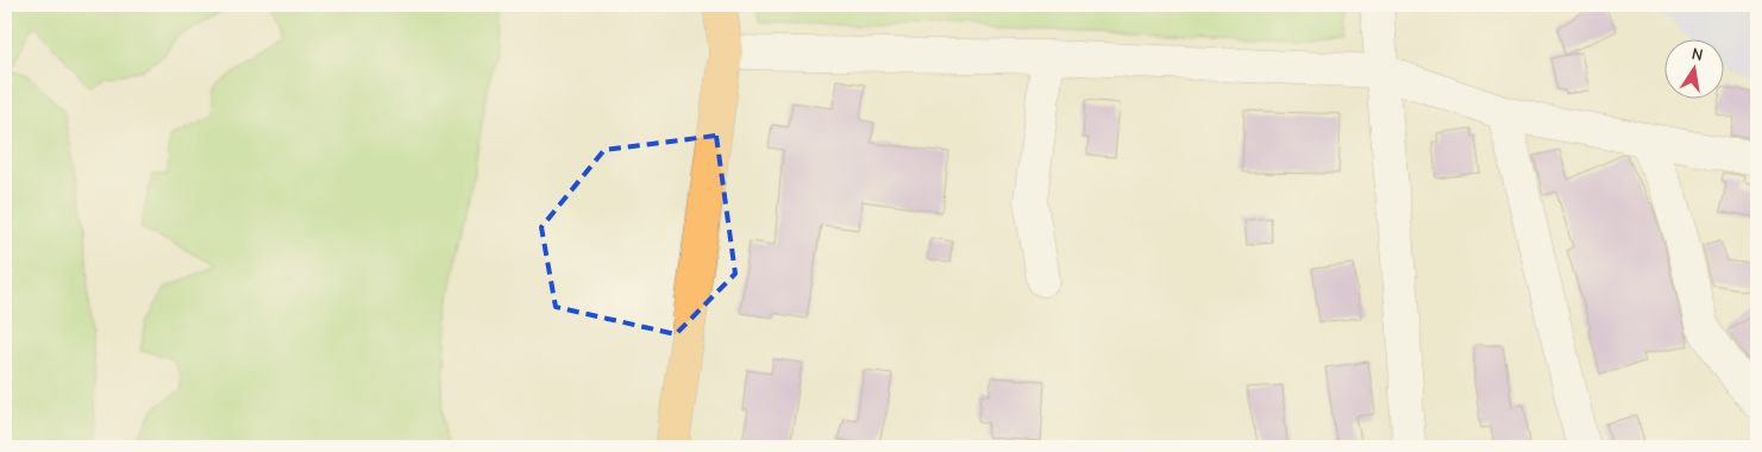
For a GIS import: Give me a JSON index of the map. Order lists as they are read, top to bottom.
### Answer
{
  "north": "top"
}
